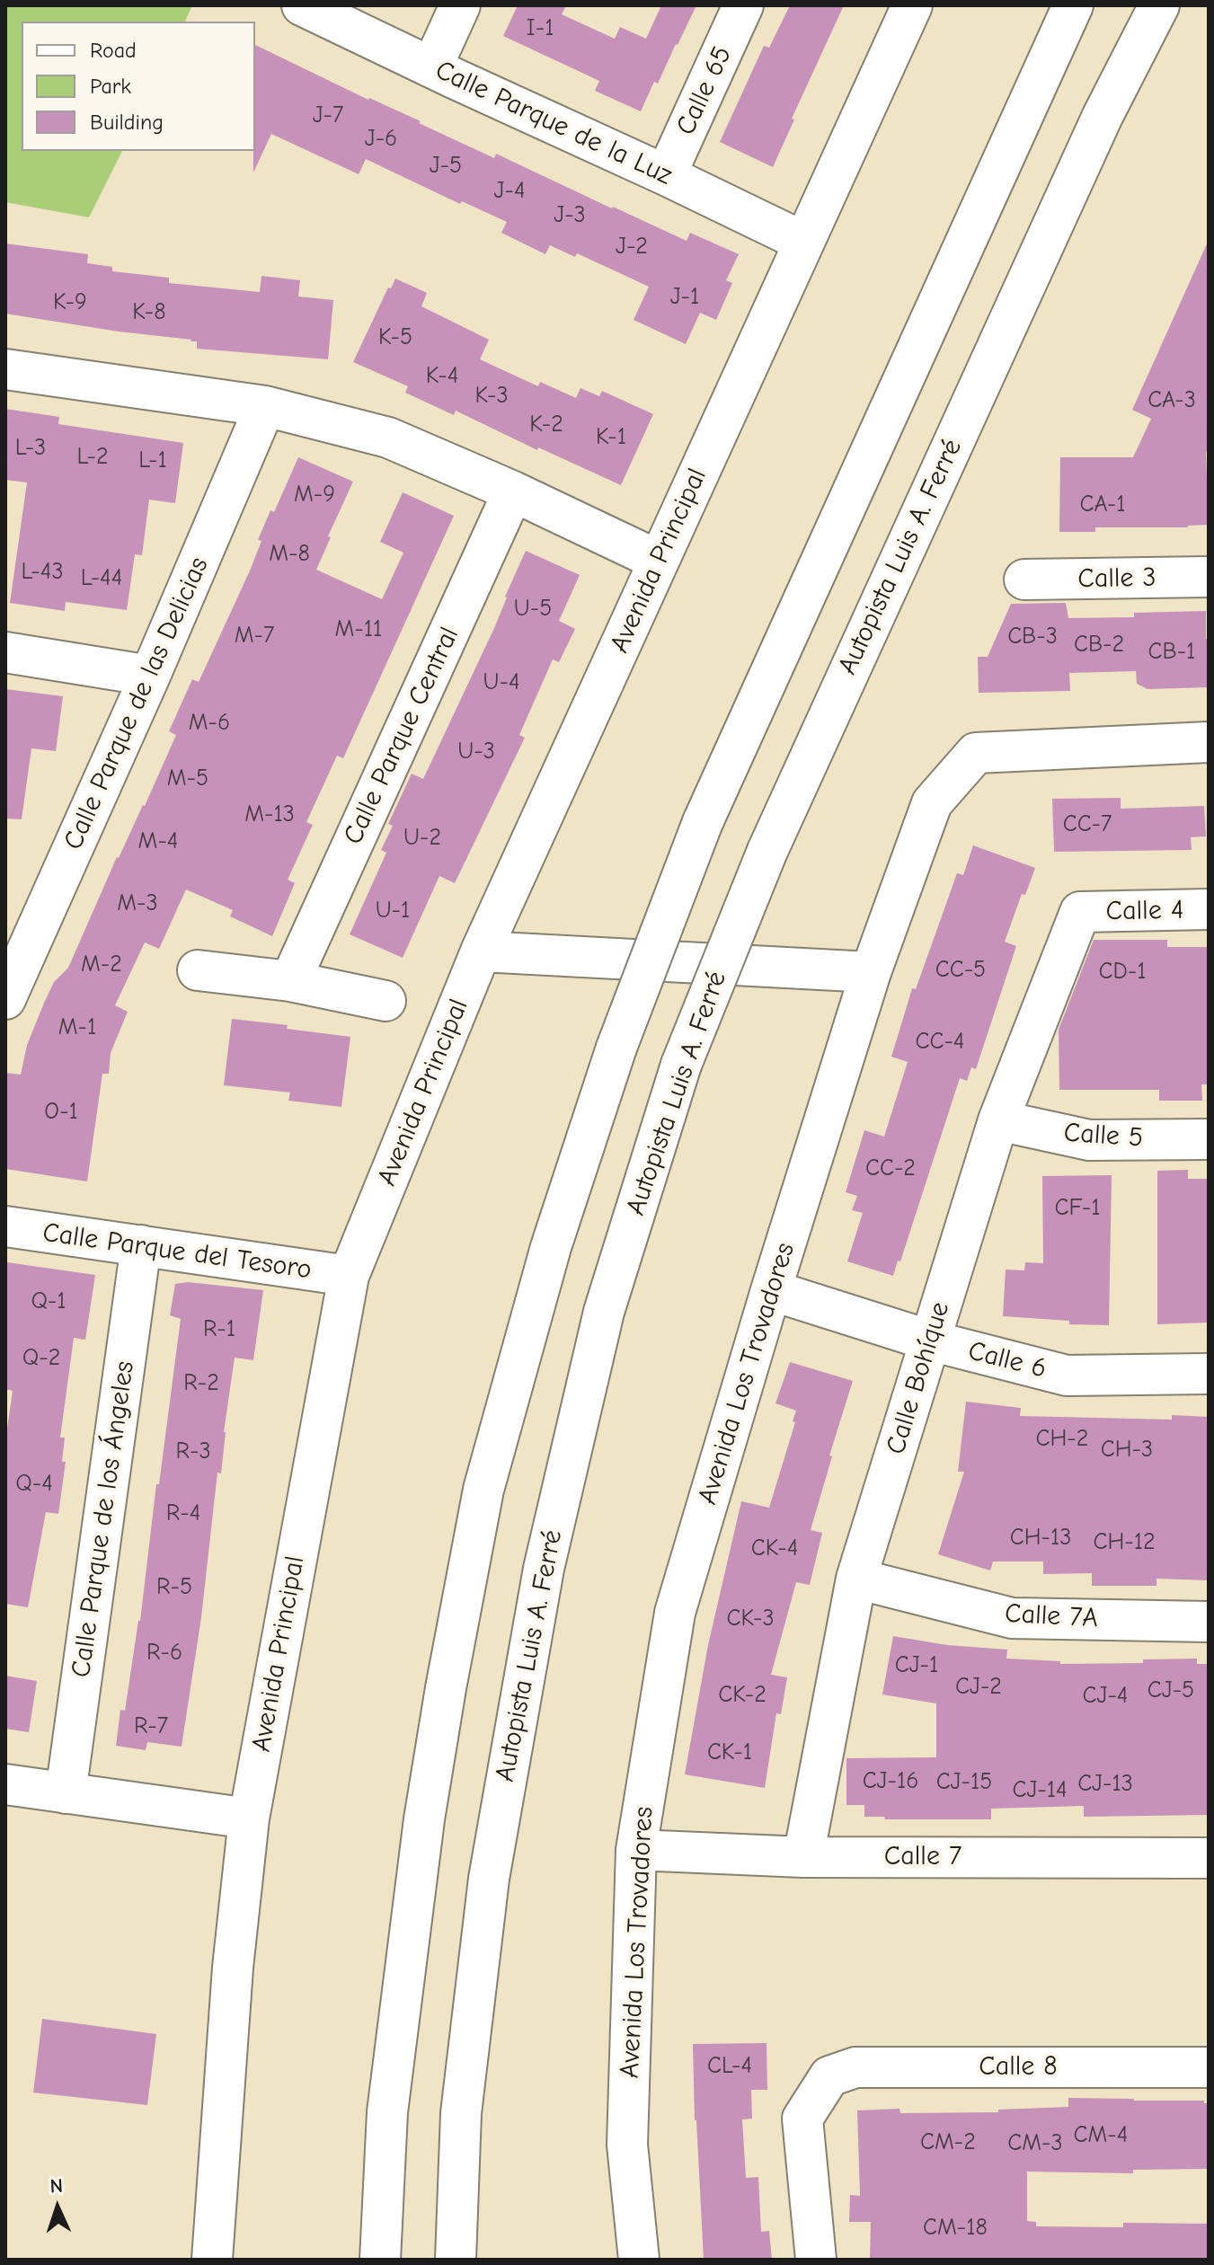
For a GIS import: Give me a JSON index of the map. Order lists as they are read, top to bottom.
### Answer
{
  "streets": {
    "main road": [
      "Calle 65",
      "Calle Parque de la Luz",
      "Autopista Luis A. Ferré",
      "Avenida Principal",
      "Calle 3",
      "Calle Parque de las Delicias",
      "Calle Parque Central",
      "Calle 4",
      "Calle 5",
      "Calle Parque del Tesoro",
      "Calle 6",
      "Avenida Los Trovadores",
      "Calle Bohíque",
      "Calle Parque de los Ángeles",
      "Calle 7A",
      "Calle 7",
      "Calle 8"
    ]
  },
  "crossings": [
    ["Calle 65", "Calle Parque de la Luz"],
    ["Calle Parque de la Luz", "Avenida Principal"],
    ["Avenida Principal", "Calle Parque del Tesoro"],
    ["Calle 4", "Calle Bohíque"],
    ["Calle 5", "Calle Bohíque"],
    ["Calle Parque del Tesoro", "Calle Parque de los Ángeles"],
    ["Calle 6", "Avenida Los Trovadores"],
    ["Calle 6", "Calle Bohíque"],
    ["Avenida Los Trovadores", "Calle 7"],
    ["Calle Bohíque", "Calle 7A"],
    ["Calle Bohíque", "Calle 7"]
  ],
  "house_numbers": [
    "I-1",
    "J-7",
    "J-6",
    "J-5",
    "J-4",
    "J-3",
    "J-2",
    "J-1",
    "K-9",
    "K-8",
    "K-5",
    "K-4",
    "K-3",
    "CA-3",
    "K-2",
    "K-1",
    "L-3",
    "L-2",
    "L-1",
    "M-9",
    "CA-1",
    "M-8",
    "L-43",
    "L-44",
    "U-5",
    "M-11",
    "M-7",
    "CB-3",
    "CB-2",
    "CB-1",
    "U-4",
    "M-6",
    "U-3",
    "M-5",
    "M-13",
    "CC-7",
    "U-2",
    "M-4",
    "M-3",
    "U-1",
    "M-2",
    "CC-5",
    "CD-1",
    "M-1",
    "CC-4",
    "O-1",
    "CC-2",
    "CF-1",
    "Q-1",
    "R-1",
    "Q-2",
    "R-2",
    "CH-2",
    "CH-3",
    "R-3",
    "Q-4",
    "R-4",
    "CH-13",
    "CH-12",
    "CK-4",
    "R-5",
    "CK-3",
    "R-6",
    "CJ-1",
    "CJ-2",
    "CJ-5",
    "CK-2",
    "CJ-4",
    "R-7",
    "CK-1",
    "CJ-16",
    "CJ-15",
    "CJ-13",
    "CJ-14",
    "CL-4",
    "CM-4",
    "CM-2",
    "CM-3",
    "CM-18"
  ],
  "legend": ["Road", "Park", "Building"],
  "north": "top"
}
